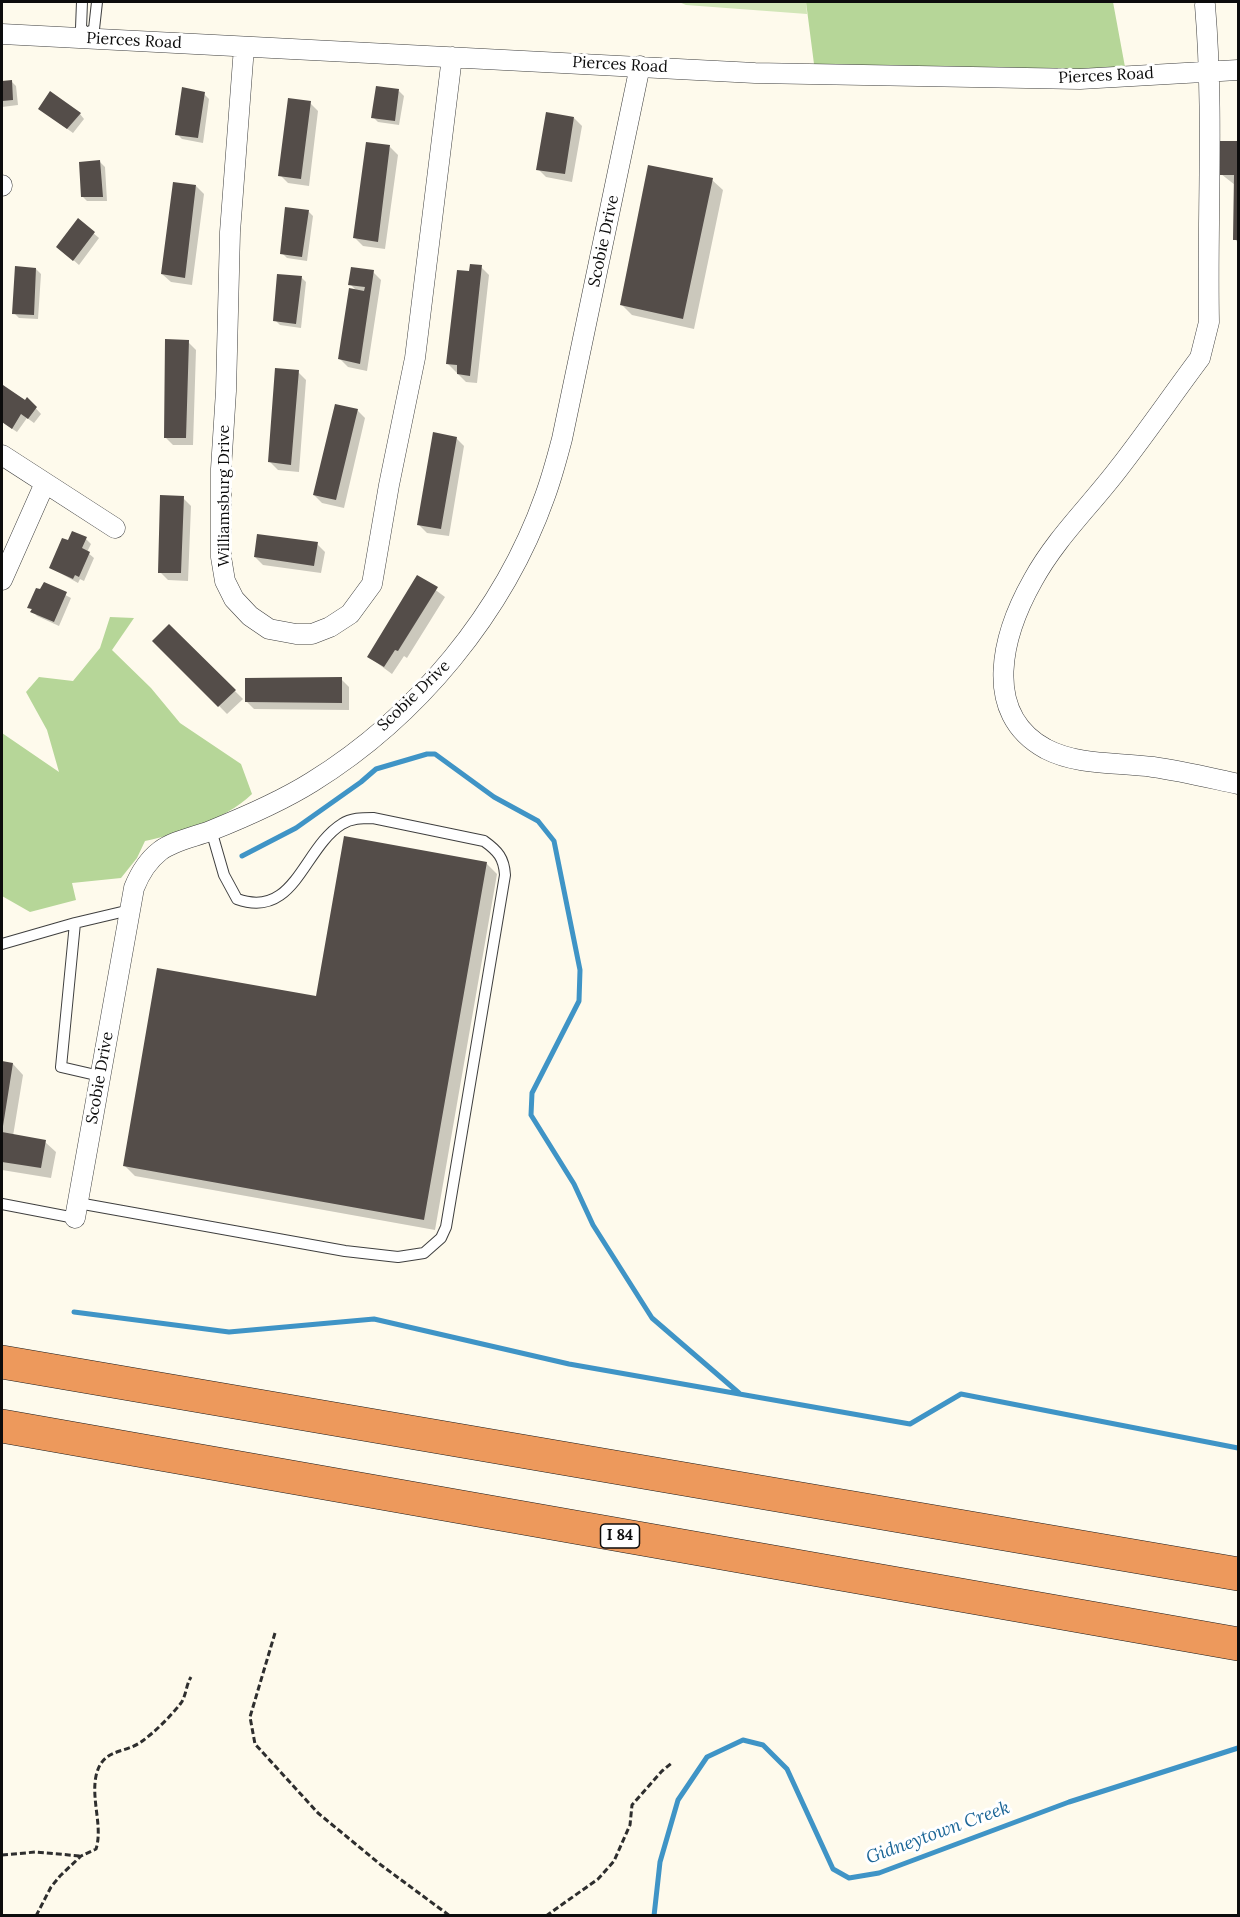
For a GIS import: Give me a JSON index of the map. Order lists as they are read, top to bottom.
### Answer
{
  "streets": {
    "highway": ["I 84"],
    "street": ["Pierces Road", "Scobie Drive", "Williamsburg Drive"]
  },
  "crossings": [
    ["Pierces Road", "Scobie Drive"],
    ["Pierces Road", "Williamsburg Drive"]
  ],
  "water": ["Gidneytown Creek"]
}
